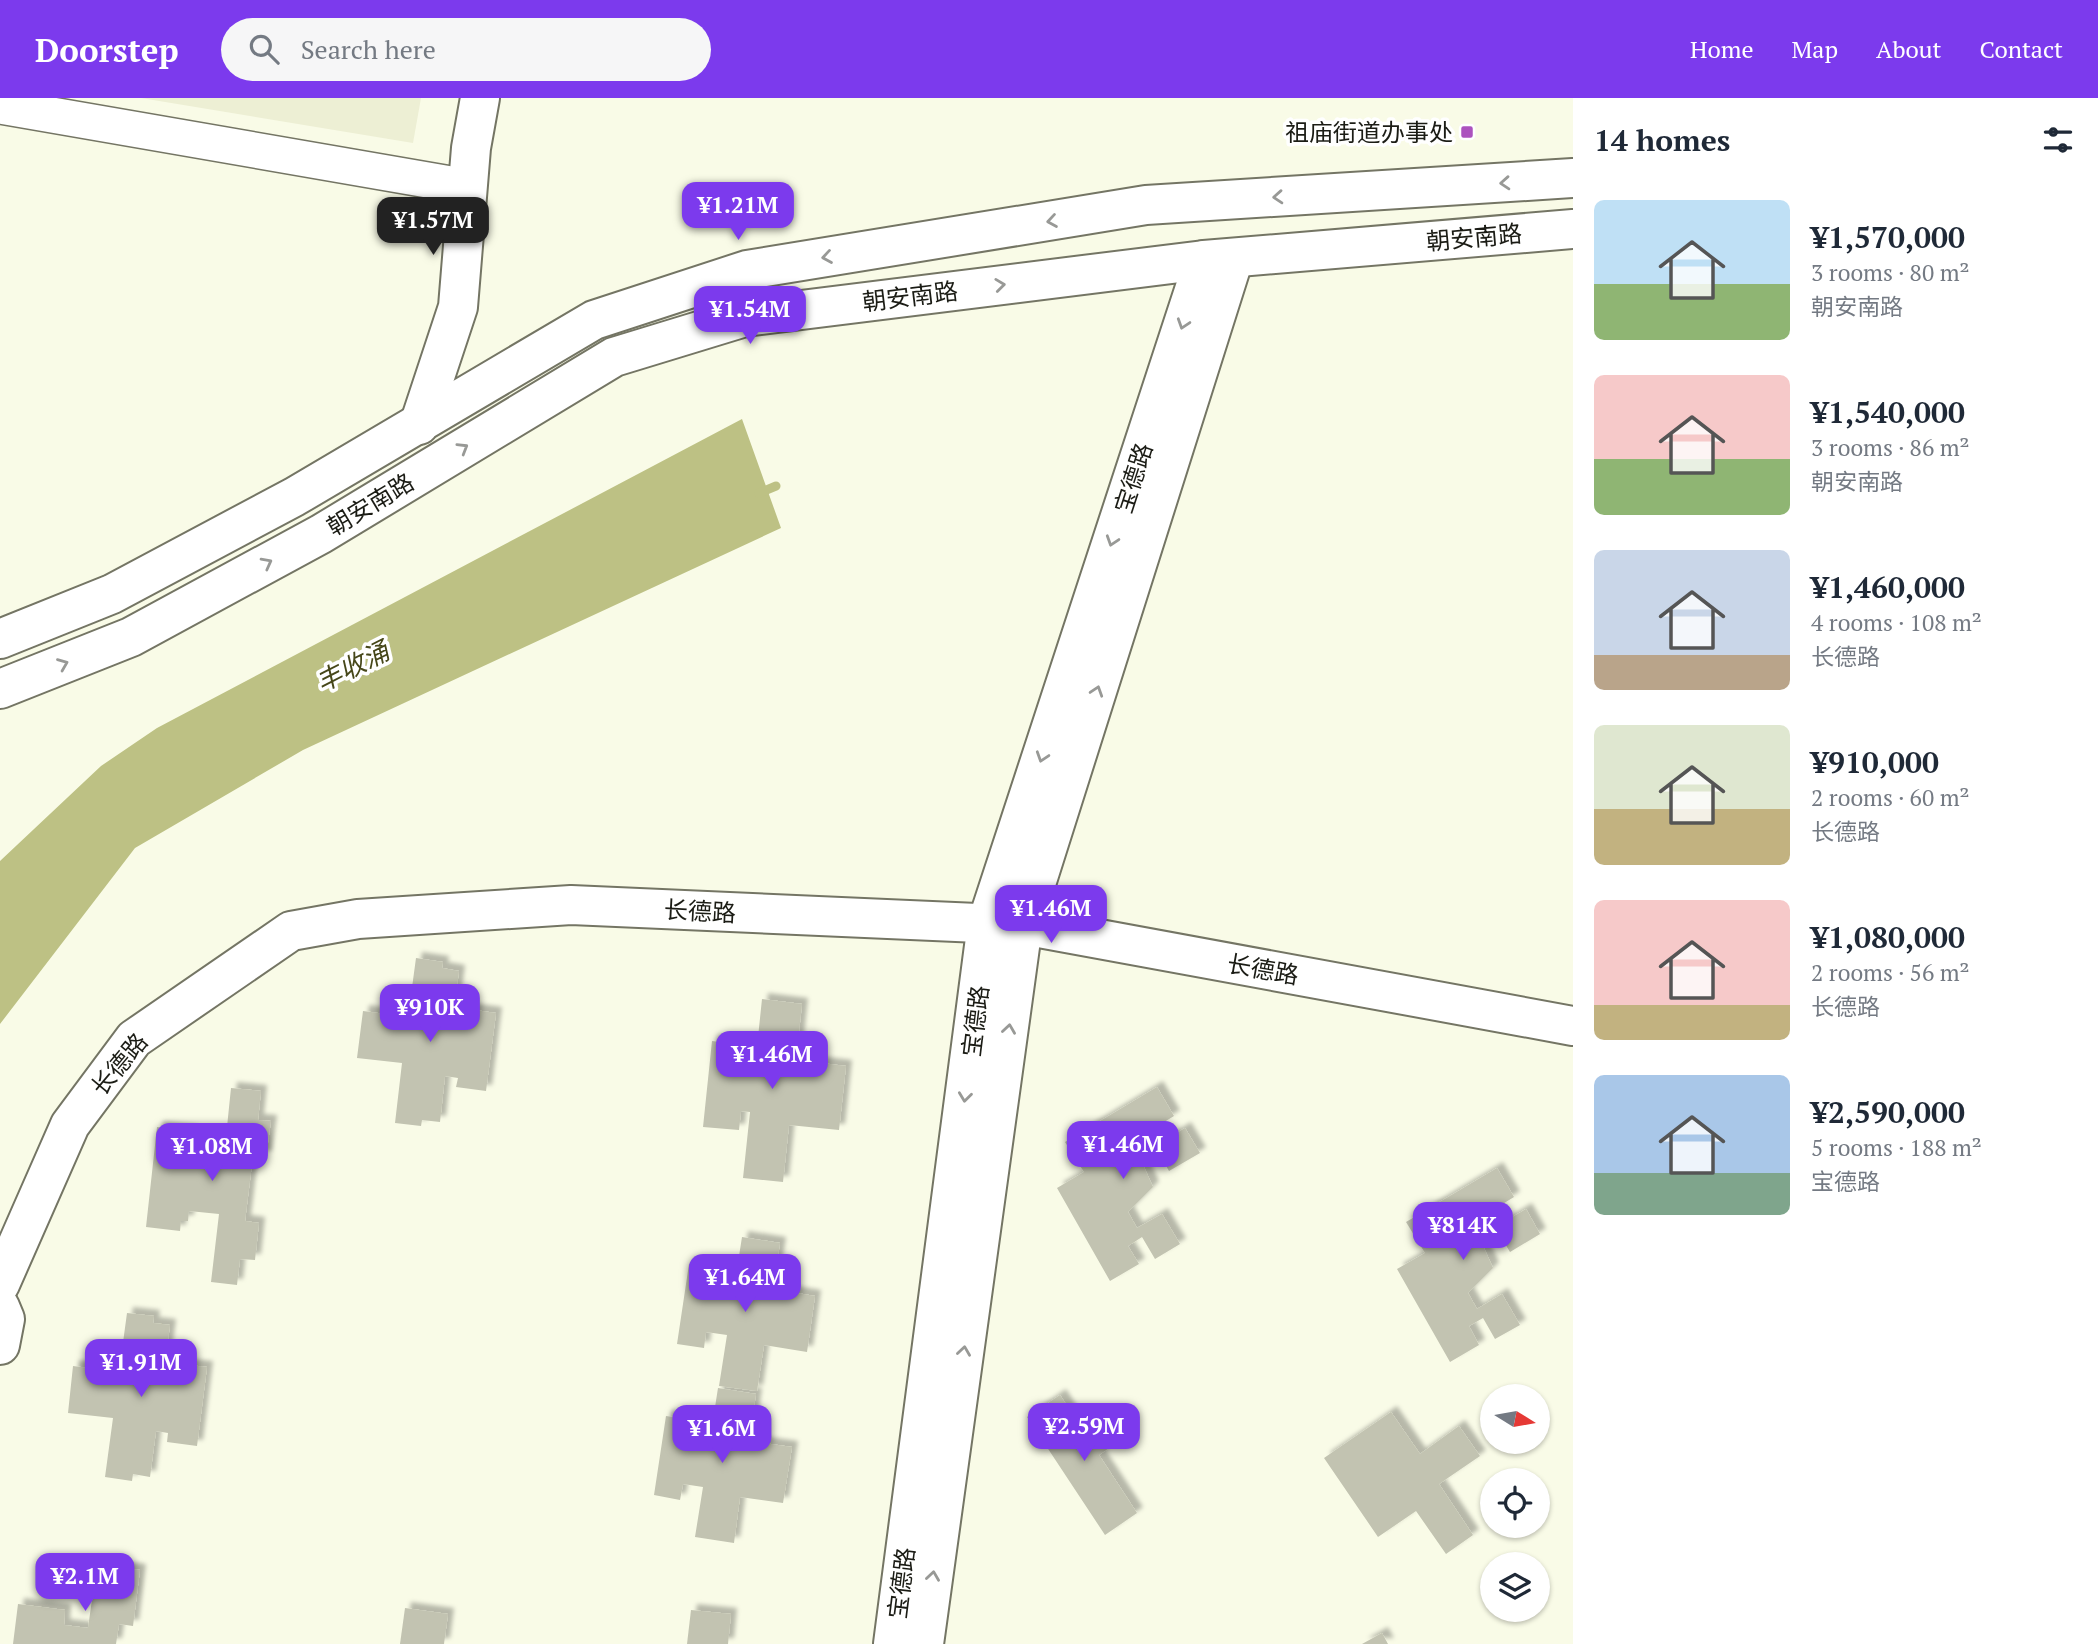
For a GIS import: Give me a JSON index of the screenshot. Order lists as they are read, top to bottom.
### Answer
{
  "streets": {
    "street": ["朝安南路", "宝德路", "长德路"]
  },
  "crossings": [
    ["朝安南路", "宝德路"],
    ["宝德路", "长德路"]
  ],
  "water": ["丰收涌"],
  "places": {
    "transit": ["祖庙街道办事处"]
  },
  "north": "right",
  "page": {
    "header": "Doorstep",
    "search": "Search here",
    "nav": [
      "Home",
      "Map",
      "About",
      "Contact"
    ],
    "heading": "14 homes",
    "price": [
      "¥1.21M",
      "¥1.57M",
      "¥1.54M",
      "¥1.46M",
      "¥910K",
      "¥1.46M",
      "¥1.46M",
      "¥1.08M",
      "¥814K",
      "¥1.64M",
      "¥1.91M",
      "¥2.59M",
      "¥1.6M",
      "¥2.1M"
    ],
    "list": [
      {
        "name": "¥1,570,000",
        "note": "3 rooms · 80 m² · 朝安南路"
      },
      {
        "name": "¥1,540,000",
        "note": "3 rooms · 86 m² · 朝安南路"
      },
      {
        "name": "¥1,460,000",
        "note": "4 rooms · 108 m² · 长德路"
      },
      {
        "name": "¥910,000",
        "note": "2 rooms · 60 m² · 长德路"
      },
      {
        "name": "¥1,080,000",
        "note": "2 rooms · 56 m² · 长德路"
      },
      {
        "name": "¥2,590,000",
        "note": "5 rooms · 188 m² · 宝德路"
      }
    ]
  }
}
